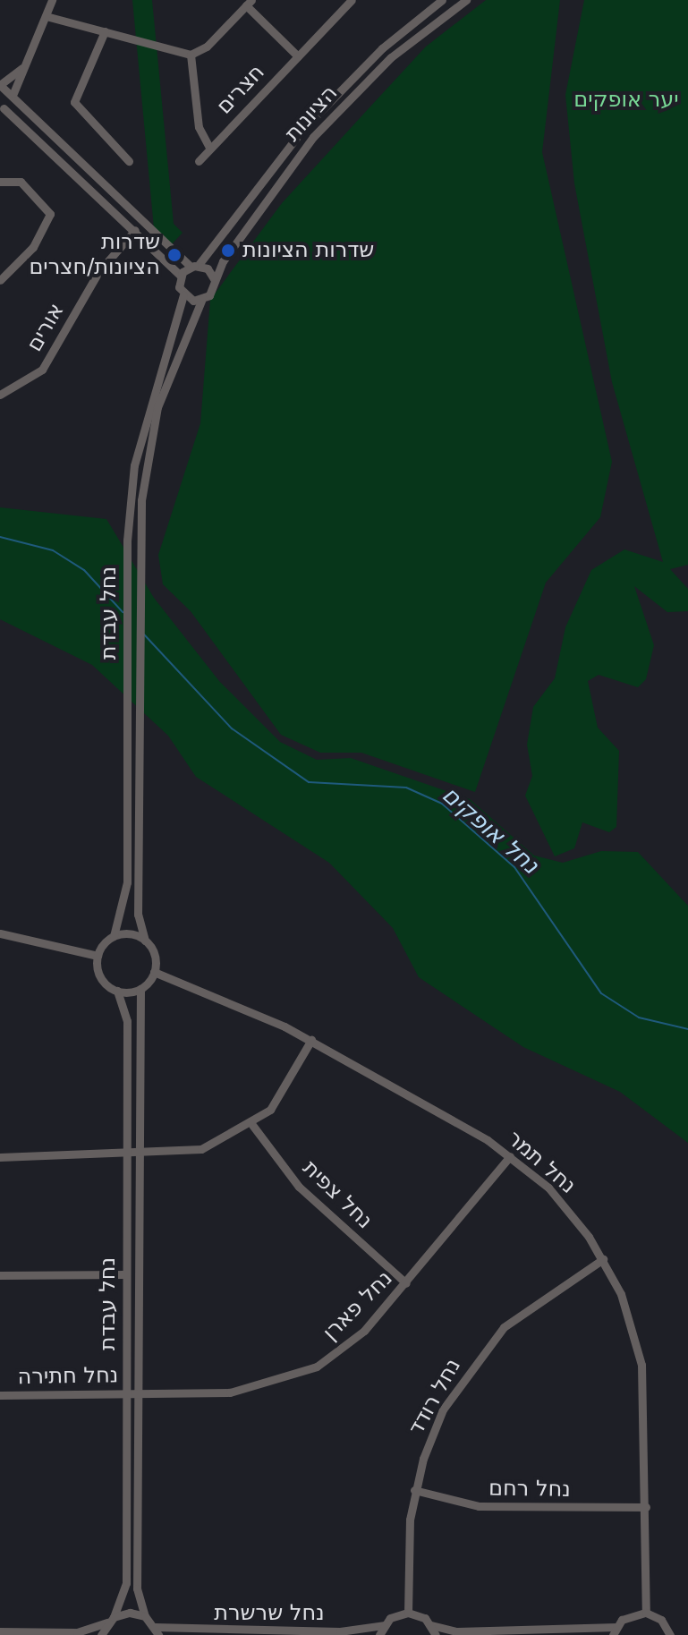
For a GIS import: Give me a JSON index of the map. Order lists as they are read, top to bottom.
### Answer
{
  "streets": {
    "street": [
      "חצרים",
      "הציונות",
      "אורים",
      "נחל עבדת",
      "נחל תמר",
      "נחל צפית",
      "נחל פארן",
      "נחל חתירה",
      "נחל רודד",
      "נחל רחם",
      "נחל שרשרת"
    ]
  },
  "crossings": [
    ["הציונות", "נחל עבדת"],
    ["נחל עבדת", "נחל תמר"],
    ["נחל עבדת", "נחל פארן"],
    ["נחל עבדת", "נחל חתירה"],
    ["נחל תמר", "נחל פארן"],
    ["נחל תמר", "נחל רודד"],
    ["נחל תמר", "נחל רחם"],
    ["נחל צפית", "נחל פארן"],
    ["נחל פארן", "נחל חתירה"],
    ["נחל רודד", "נחל רחם"],
    ["נחל רודד", "נחל שרשרת"]
  ],
  "water": ["נחל אופקים"],
  "parks": ["יער אופקים"],
  "places": ["שדרות הציונות", "שדרות הציונות/חצרים"]
}
